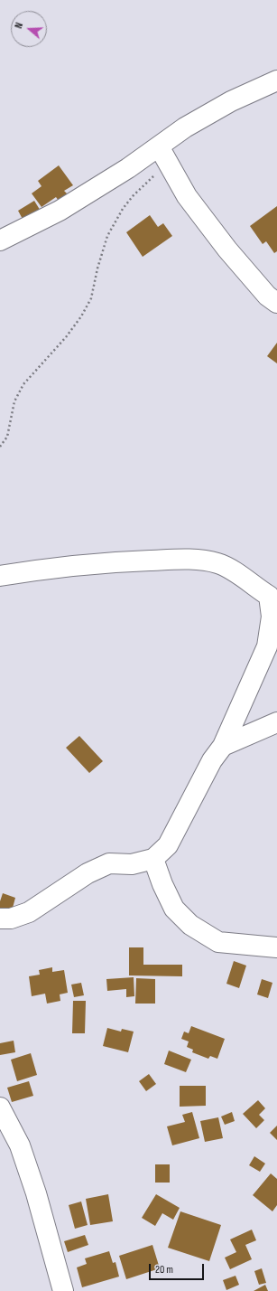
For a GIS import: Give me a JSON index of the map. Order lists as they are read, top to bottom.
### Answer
{
  "scale_bar": "20 m",
  "north": "left"
}
